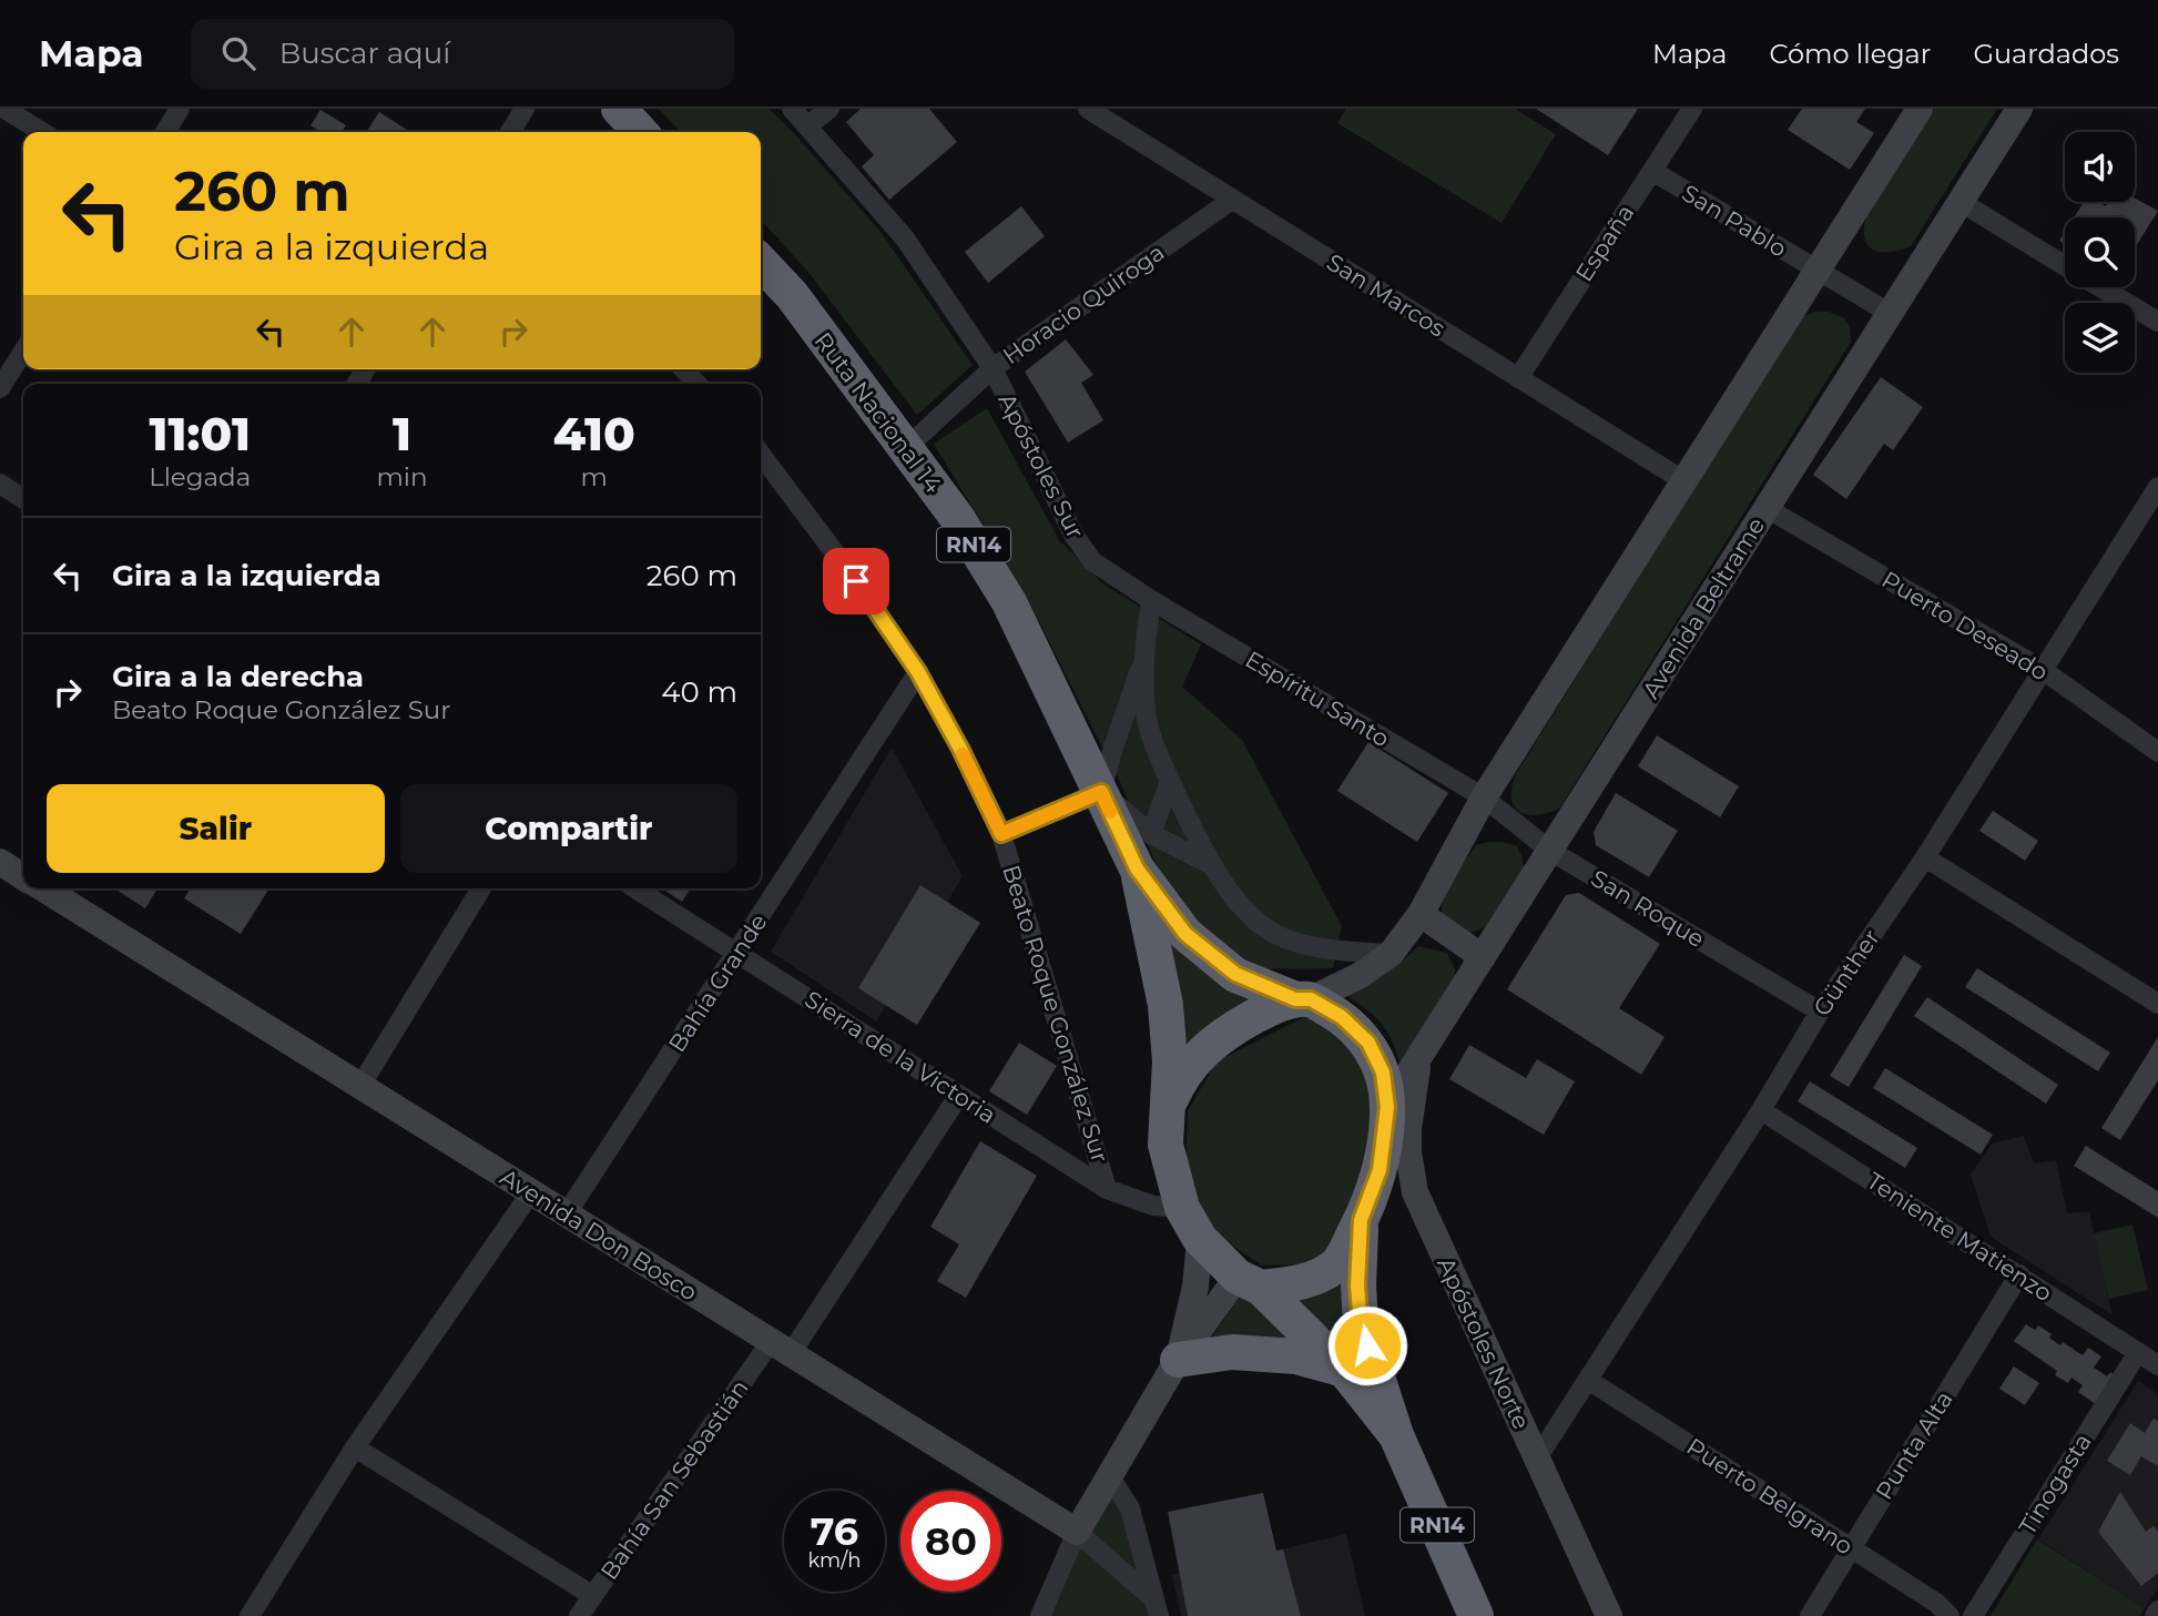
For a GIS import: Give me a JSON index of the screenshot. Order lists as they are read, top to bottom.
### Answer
{
  "streets": {
    "highway": ["Ruta Nacional 14", "RN14"],
    "main road": ["Avenida Beltrame", "Avenida Don Bosco", "Apóstoles Norte"],
    "street": [
      "San Pablo",
      "España",
      "San Marcos",
      "Horacio Quiroga",
      "Apóstoles Sur",
      "Puerto Deseado",
      "Espíritu Santo",
      "San Roque",
      "Günther",
      "Bahía Grande",
      "Beato Roque González Sur",
      "Sierra de la Victoria",
      "Teniente Matienzo",
      "Punta Alta",
      "Bahía San Sebastián",
      "Tinogasta",
      "Puerto Belgrano"
    ]
  },
  "crossings": [
    ["San Pablo", "España"],
    ["San Pablo", "Avenida Beltrame"],
    ["España", "San Marcos"],
    ["San Marcos", "Horacio Quiroga"],
    ["Horacio Quiroga", "Ruta Nacional 14"],
    ["Horacio Quiroga", "Apóstoles Sur"],
    ["Ruta Nacional 14", "Avenida Beltrame"],
    ["Ruta Nacional 14", "Sierra de la Victoria"],
    ["Apóstoles Sur", "Espíritu Santo"],
    ["Avenida Beltrame", "Puerto Deseado"],
    ["Avenida Beltrame", "San Roque"],
    ["Avenida Beltrame", "Sierra de la Victoria"],
    ["Avenida Beltrame", "Apóstoles Norte"],
    ["Puerto Deseado", "Günther"],
    ["Espíritu Santo", "San Roque"],
    ["San Roque", "Günther"],
    ["Günther", "Teniente Matienzo"],
    ["Günther", "Apóstoles Norte"],
    ["Günther", "Puerto Belgrano"],
    ["Bahía Grande", "Beato Roque González Sur"],
    ["Bahía Grande", "Sierra de la Victoria"],
    ["Bahía Grande", "Avenida Don Bosco"],
    ["Beato Roque González Sur", "Sierra de la Victoria"],
    ["Sierra de la Victoria", "Bahía San Sebastián"],
    ["Avenida Don Bosco", "Bahía San Sebastián"],
    ["Teniente Matienzo", "Punta Alta"],
    ["Teniente Matienzo", "Tinogasta"],
    ["Punta Alta", "Puerto Belgrano"]
  ],
  "page": {
    "header": "Mapa",
    "search": "Buscar aquí",
    "nav": ["Mapa", "Cómo llegar", "Guardados"],
    "turn": ["260 m", "Gira a la izquierda"],
    "eta": [
      "11:01",
      "Llegada",
      "1",
      "min",
      "410",
      "m"
    ],
    "list": [
      {
        "name": "Gira a la izquierda",
        "value": "260 m"
      },
      {
        "name": "Gira a la derecha",
        "note": "Beato Roque González Sur",
        "value": "40 m"
      }
    ],
    "buttons": ["Salir", "Compartir"],
    "speed": "76 km/h",
    "limit": "80"
  }
}
